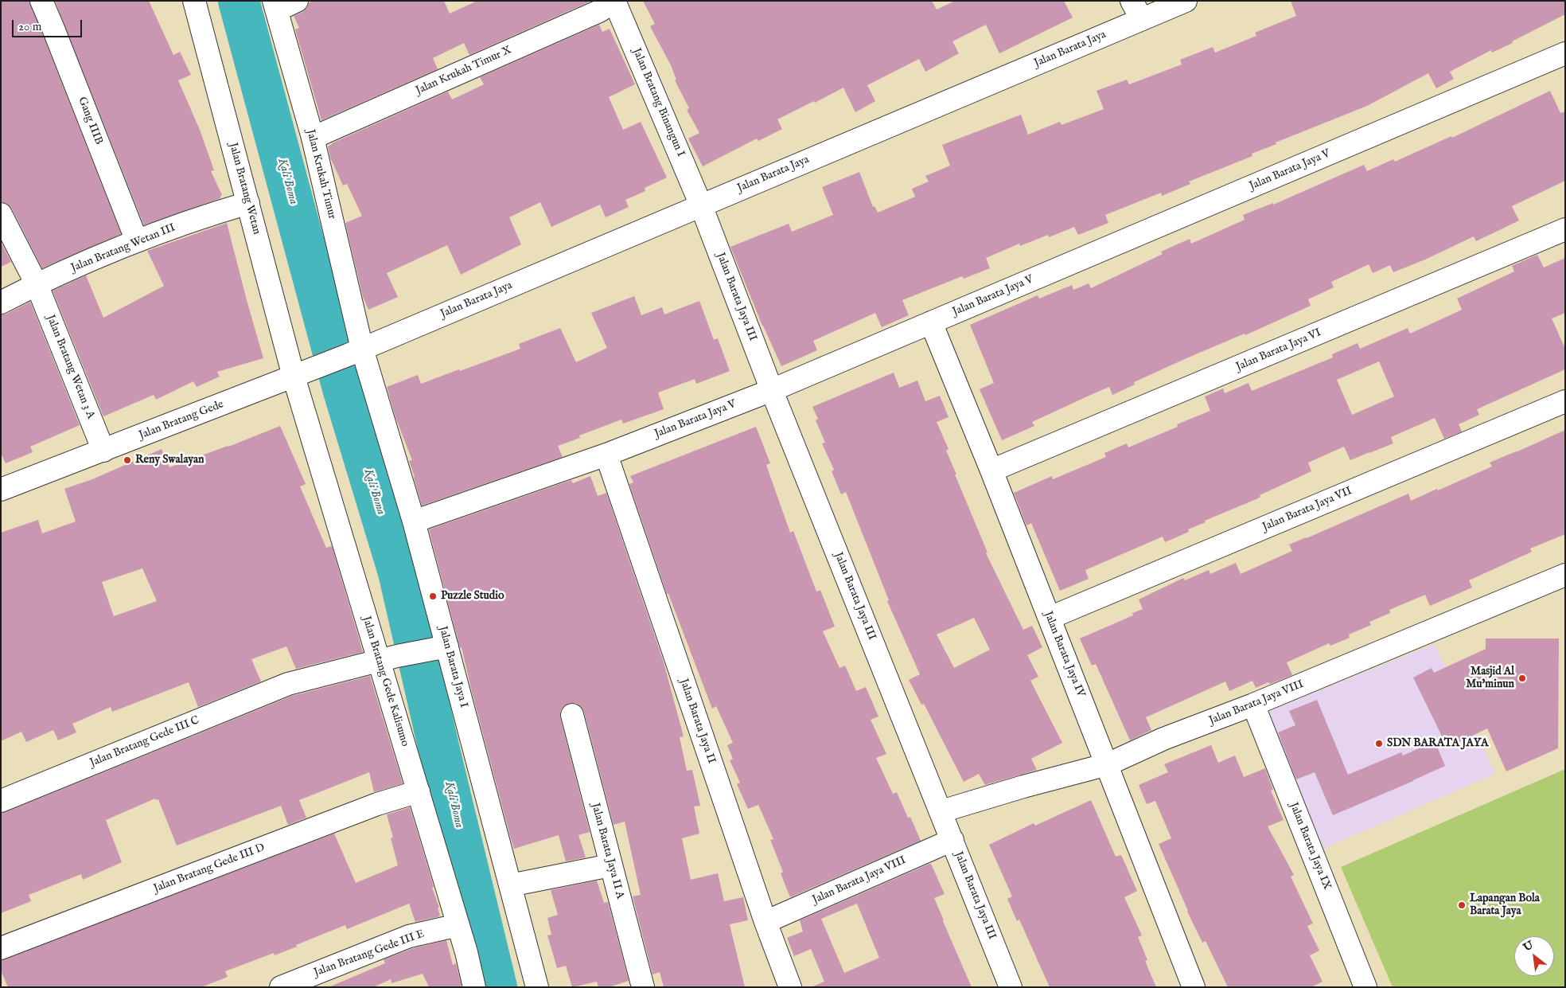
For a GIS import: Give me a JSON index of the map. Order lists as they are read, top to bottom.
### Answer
{
  "streets": {
    "street": [
      "Jalan Barata Jaya",
      "Jalan Krukah Timur X",
      "Jalan Bratang Binangun I",
      "Gang IIIB",
      "Jalan Barata Jaya V",
      "Jalan Krukah Timur",
      "Jalan Bratang Wetan",
      "Jalan Bratang Wetan III",
      "Jalan Barata Jaya III",
      "Jalan Barata Jaya VI",
      "Jalan Bratang Wetan 3 A",
      "Jalan Bratang Gede",
      "Jalan Barata Jaya VII",
      "Jalan Barata Jaya IV",
      "Jalan Barata Jaya I",
      "Jalan Bratang Gede Kalisumo",
      "Jalan Barata Jaya VIII",
      "Jalan Barata Jaya II",
      "Jalan Bratang Gede III C",
      "Jalan Barata Jaya IX",
      "Jalan Barata Jaya II A",
      "Jalan Bratang Gede III D",
      "Jalan Bratang Gede III E"
    ]
  },
  "crossings": [
    ["Jalan Barata Jaya", "Jalan Bratang Binangun I"],
    ["Jalan Barata Jaya", "Jalan Krukah Timur"],
    ["Jalan Barata Jaya", "Jalan Barata Jaya III"],
    ["Jalan Barata Jaya", "Jalan Bratang Gede"],
    ["Jalan Barata Jaya", "Jalan Barata Jaya I"],
    ["Jalan Krukah Timur X", "Jalan Bratang Binangun I"],
    ["Jalan Krukah Timur X", "Jalan Krukah Timur"],
    ["Jalan Bratang Binangun I", "Jalan Barata Jaya III"],
    ["Gang IIIB", "Jalan Bratang Wetan III"],
    ["Jalan Barata Jaya V", "Jalan Barata Jaya III"],
    ["Jalan Barata Jaya V", "Jalan Barata Jaya IV"],
    ["Jalan Barata Jaya V", "Jalan Barata Jaya I"],
    ["Jalan Barata Jaya V", "Jalan Barata Jaya II"],
    ["Jalan Krukah Timur", "Jalan Bratang Gede"],
    ["Jalan Krukah Timur", "Jalan Barata Jaya I"],
    ["Jalan Bratang Wetan", "Jalan Bratang Wetan III"],
    ["Jalan Bratang Wetan", "Jalan Bratang Gede"],
    ["Jalan Bratang Wetan", "Jalan Bratang Gede Kalisumo"],
    ["Jalan Bratang Wetan III", "Jalan Bratang Wetan 3 A"],
    ["Jalan Barata Jaya III", "Jalan Barata Jaya VIII"],
    ["Jalan Barata Jaya VI", "Jalan Barata Jaya IV"],
    ["Jalan Bratang Wetan 3 A", "Jalan Bratang Gede"],
    ["Jalan Bratang Gede", "Jalan Barata Jaya I"],
    ["Jalan Bratang Gede", "Jalan Bratang Gede Kalisumo"],
    ["Jalan Barata Jaya VII", "Jalan Barata Jaya IV"],
    ["Jalan Barata Jaya IV", "Jalan Barata Jaya VIII"],
    ["Jalan Barata Jaya I", "Jalan Bratang Gede III C"],
    ["Jalan Bratang Gede Kalisumo", "Jalan Bratang Gede III C"],
    ["Jalan Bratang Gede Kalisumo", "Jalan Bratang Gede III D"],
    ["Jalan Bratang Gede Kalisumo", "Jalan Bratang Gede III E"],
    ["Jalan Barata Jaya VIII", "Jalan Barata Jaya II"],
    ["Jalan Barata Jaya VIII", "Jalan Barata Jaya IX"]
  ],
  "water": ["Kali Boma"],
  "places": [
    "Reny Swalayan",
    "Puzzle Studio",
    "Masjid Al Mu'minun",
    "SDN BARATA JAYA",
    "Lapangan Bola Barata Jaya"
  ],
  "scale_bar": "20 m",
  "north": "top left"
}
